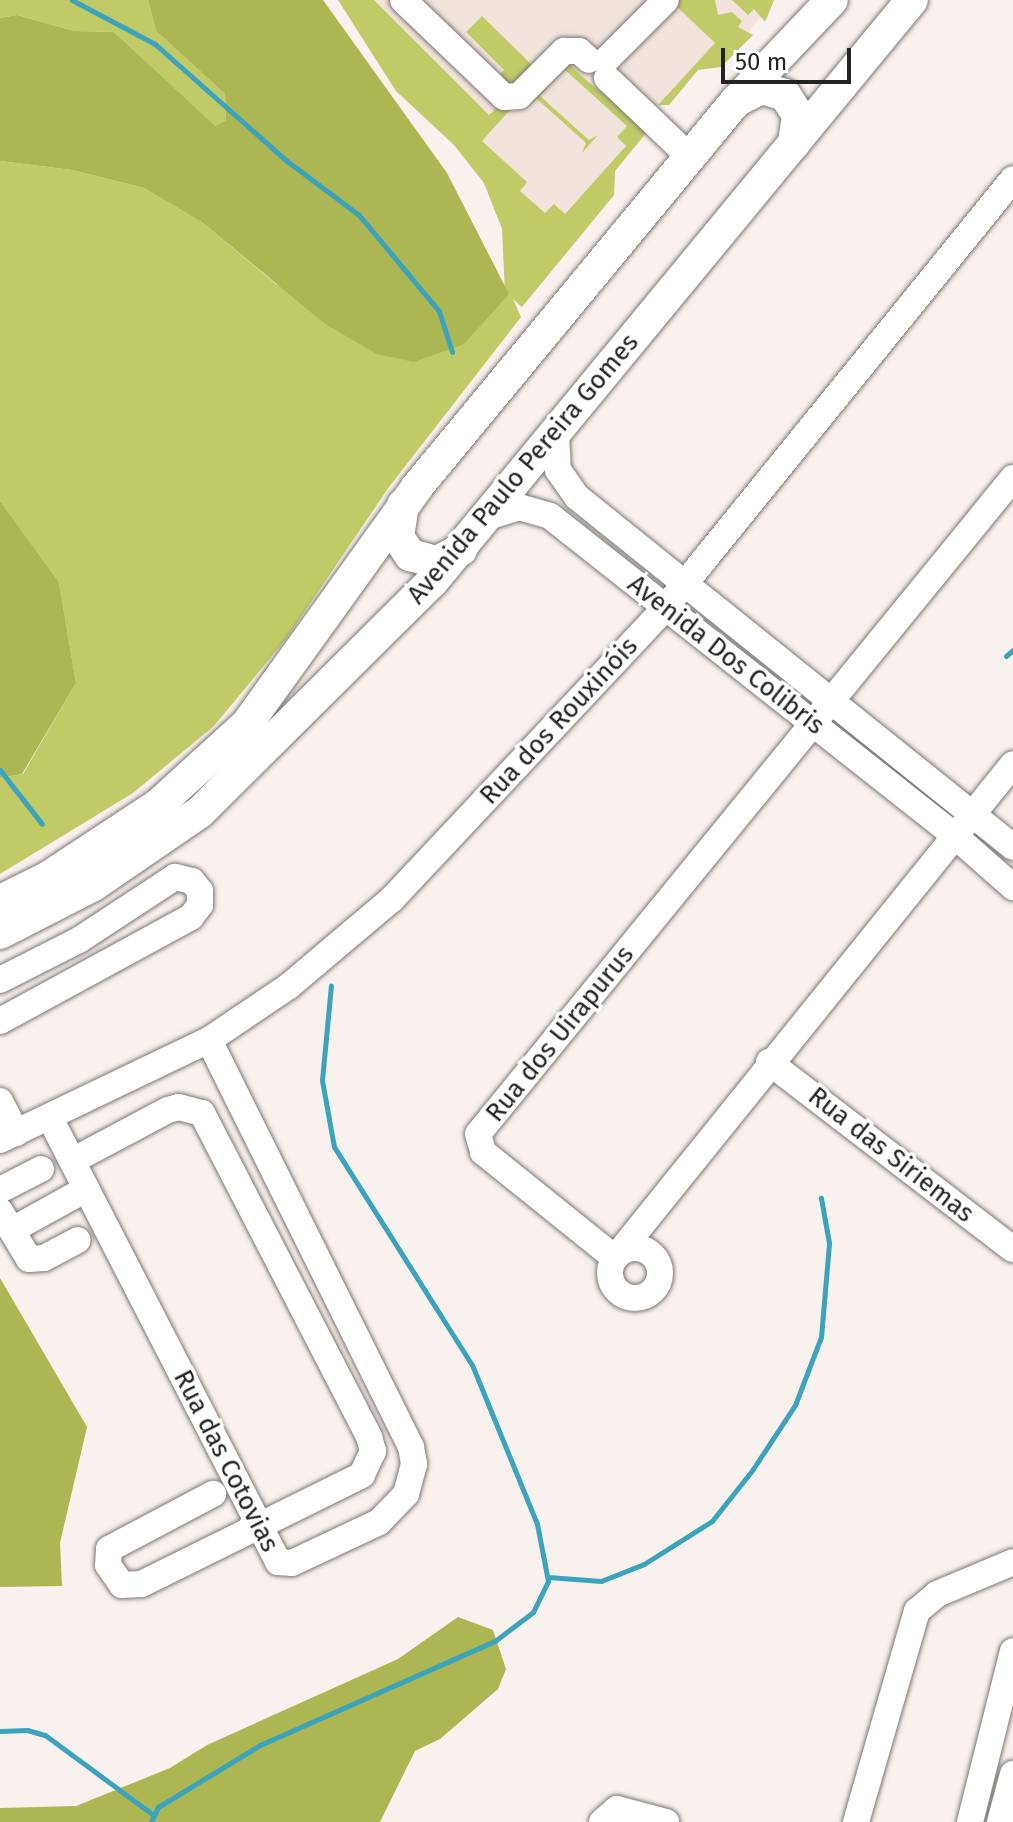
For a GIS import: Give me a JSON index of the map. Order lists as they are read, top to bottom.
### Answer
{
  "streets": {
    "main road": ["Avenida Paulo Pereira Gomes"],
    "street": [
      "Avenida Dos Colibris",
      "Rua dos Rouxinóis",
      "Rua dos Uirapurus",
      "Rua das Siriemas",
      "Rua das Cotovias"
    ]
  },
  "crossings": [
    ["Avenida Paulo Pereira Gomes", "Avenida Dos Colibris"],
    ["Avenida Dos Colibris", "Rua dos Rouxinóis"],
    ["Avenida Dos Colibris", "Rua dos Uirapurus"],
    ["Rua dos Rouxinóis", "Rua das Cotovias"],
    ["Rua dos Uirapurus", "Rua das Siriemas"]
  ],
  "scale_bar": "50 m"
}
